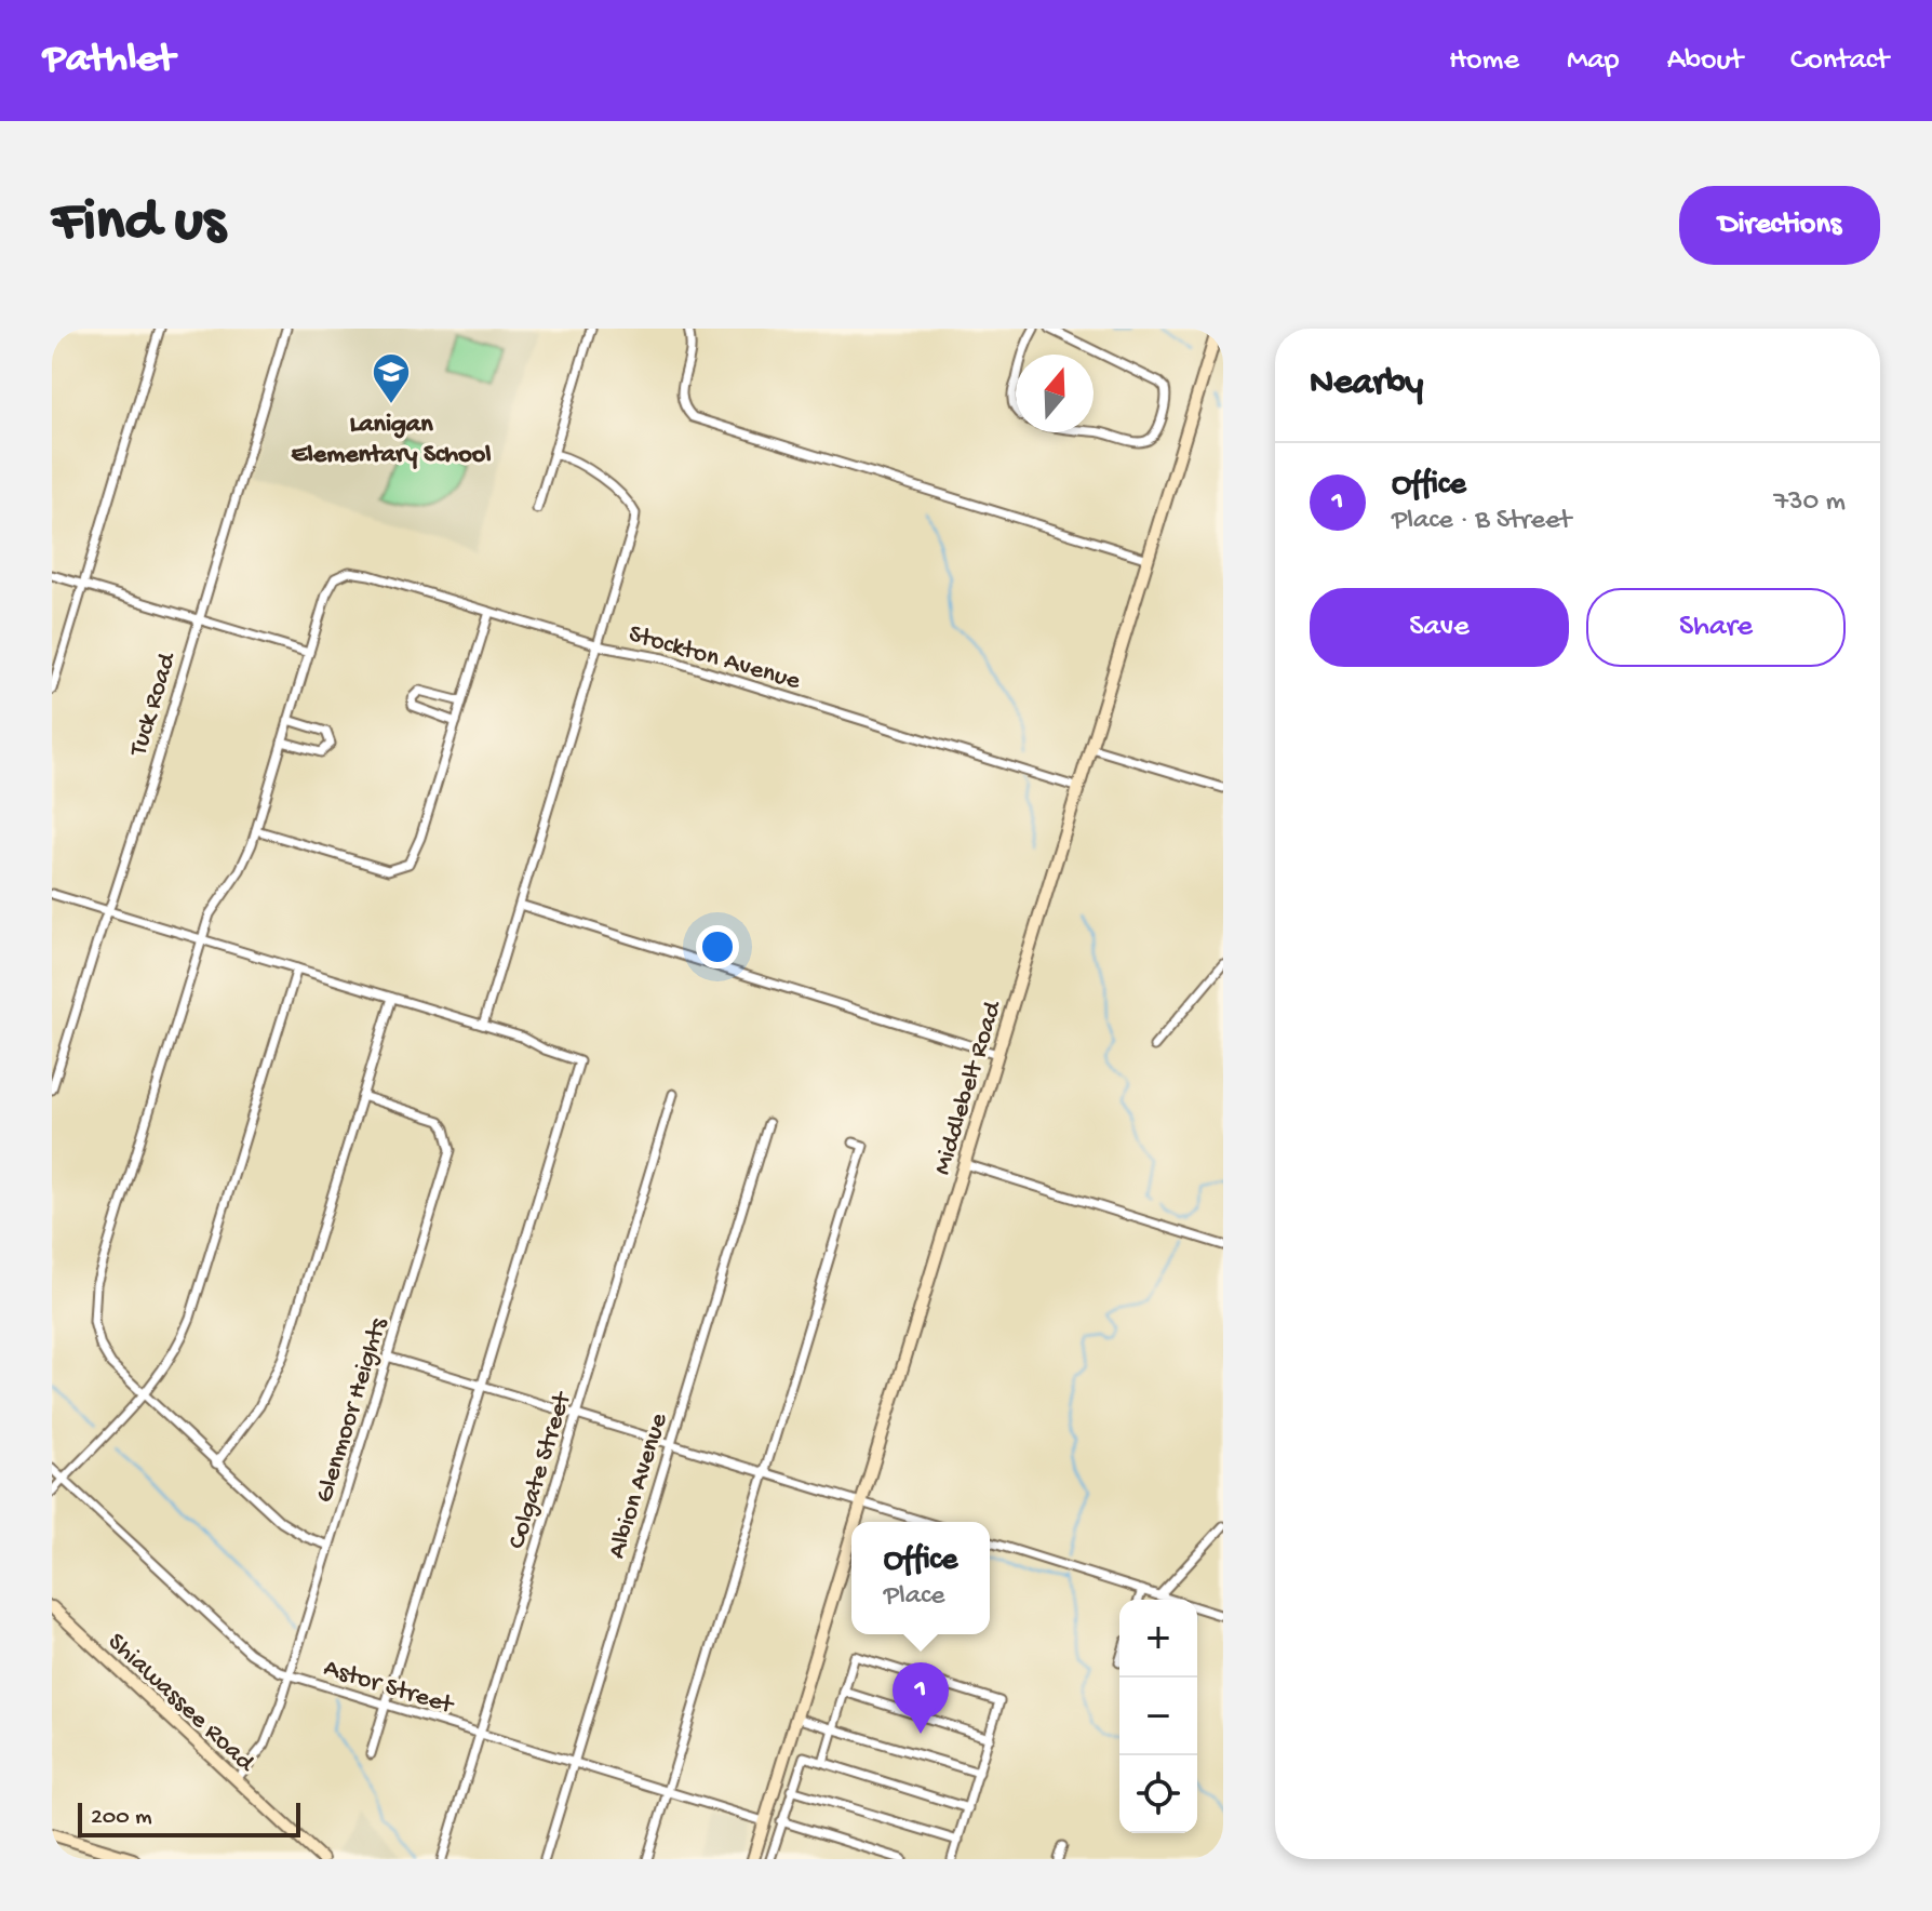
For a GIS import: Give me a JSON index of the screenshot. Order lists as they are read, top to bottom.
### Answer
{
  "streets": {
    "street": [
      "Stockton Avenue",
      "Tuck Road",
      "Middlebelt Road",
      "Glenmoor Heights",
      "Colgate Street",
      "Albion Avenue",
      "Astor Street",
      "Shiawassee Road"
    ]
  },
  "crossings": [
    ["Stockton Avenue", "Middlebelt Road"],
    ["Middlebelt Road", "Astor Street"],
    ["Glenmoor Heights", "Astor Street"],
    ["Glenmoor Heights", "Shiawassee Road"],
    ["Colgate Street", "Astor Street"],
    ["Albion Avenue", "Astor Street"]
  ],
  "places": {
    "school or university": ["Lanigan Elementary School"]
  },
  "scale_bar": "200 m",
  "north": "top",
  "page": {
    "header": "Pathlet",
    "nav": [
      "Home",
      "Map",
      "About",
      "Contact"
    ],
    "buttons": [
      "Directions",
      ["Save", "Share"]
    ],
    "title": "Find us",
    "heading": "Nearby",
    "list": [
      {
        "mark": "1",
        "name": "Office",
        "note": "Place · B Street",
        "value": "730 m"
      }
    ],
    "popup": ["Office", "Place"],
    "map_buttons": ["+", "−"],
    "pins": "1",
    "scale": "200 m"
  }
}
